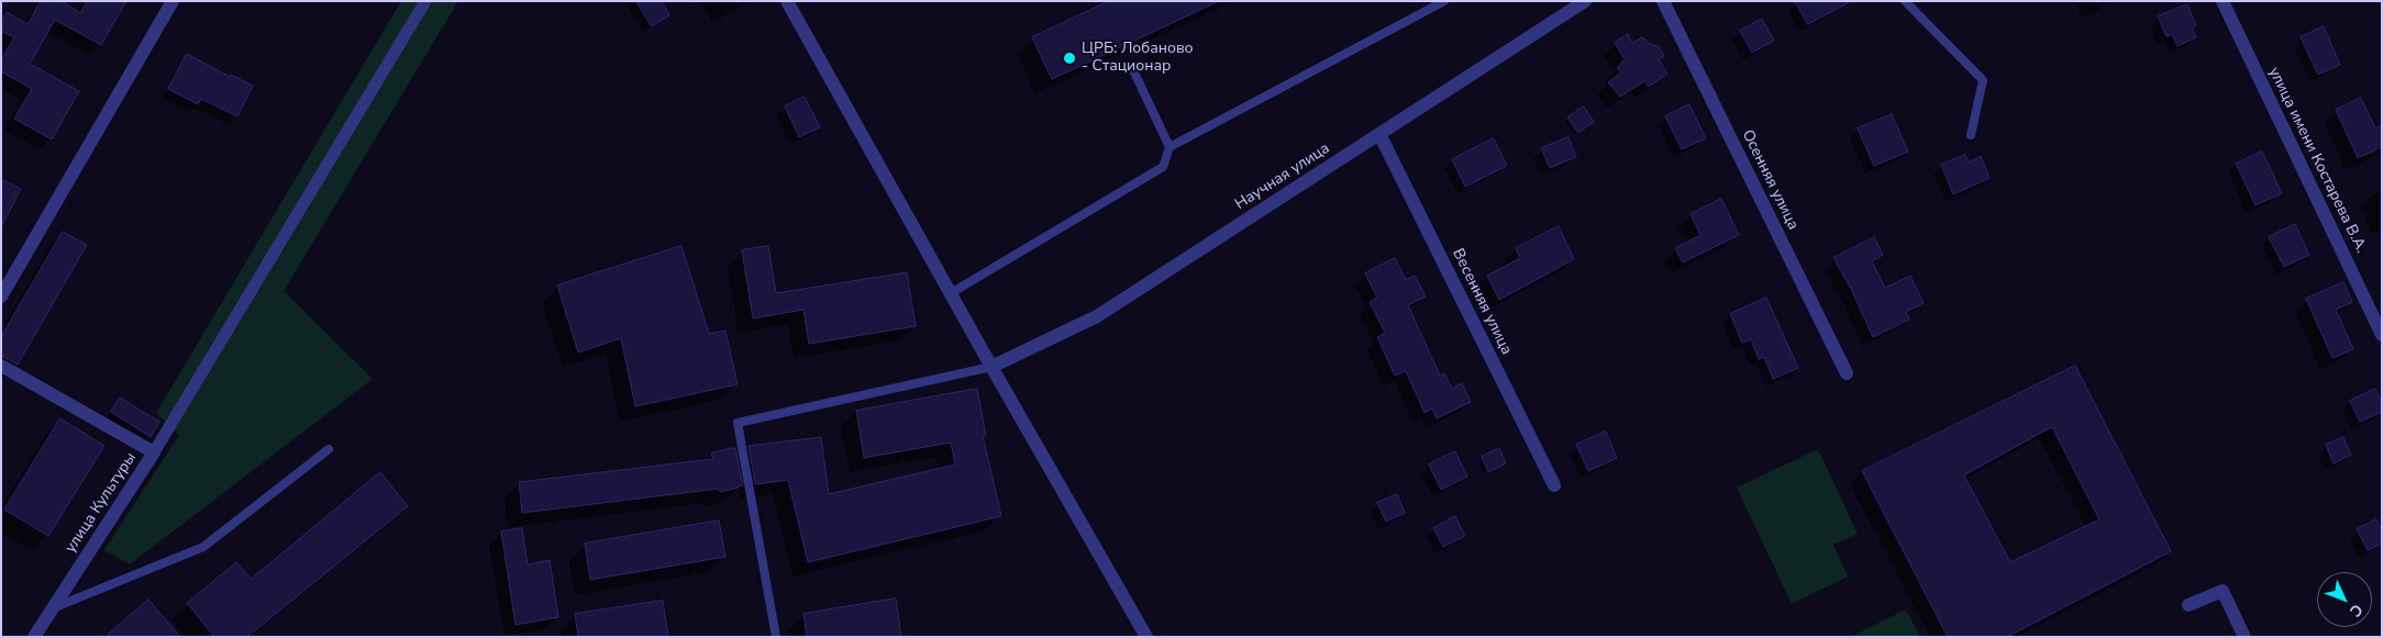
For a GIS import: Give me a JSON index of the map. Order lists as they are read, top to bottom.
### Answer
{
  "streets": {
    "street": [
      "улица имени Костарева В.А.",
      "Научная улица",
      "Осенняя улица",
      "Весенняя улица",
      "улица Культуры"
    ]
  },
  "crossings": [
    ["Научная улица", "Весенняя улица"]
  ],
  "places": ["ЦРБ: Лобаново - Стационар"],
  "north": "bottom right"
}
